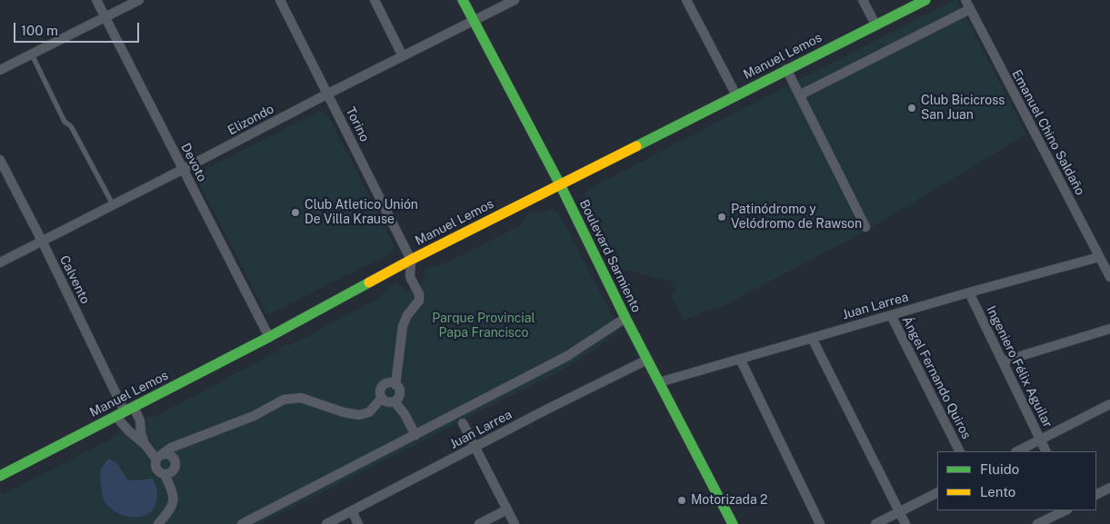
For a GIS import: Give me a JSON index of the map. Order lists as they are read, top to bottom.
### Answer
{
  "streets": {
    "main road": ["Manuel Lemos", "Boulevard Sarmiento"],
    "street": [
      "Elizondo",
      "Torino",
      "Emanuel Chino Saldaño",
      "Devoto",
      "Calvento",
      "Juan Larrea",
      "Ingeniero Félix Aguilar",
      "Ángel Fernando Quiros"
    ]
  },
  "crossings": [
    ["Manuel Lemos", "Torino"],
    ["Manuel Lemos", "Devoto"],
    ["Manuel Lemos", "Boulevard Sarmiento"],
    ["Manuel Lemos", "Calvento"],
    ["Elizondo", "Torino"],
    ["Elizondo", "Devoto"],
    ["Elizondo", "Boulevard Sarmiento"],
    ["Elizondo", "Calvento"],
    ["Emanuel Chino Saldaño", "Juan Larrea"],
    ["Boulevard Sarmiento", "Juan Larrea"],
    ["Juan Larrea", "Ingeniero Félix Aguilar"],
    ["Juan Larrea", "Ángel Fernando Quiros"]
  ],
  "parks": ["Parque Provincial Papa Francisco"],
  "places": [
    "Club Bicicross San Juan",
    "Club Atletico Unión De Villa Krause",
    "Patinódromo y Velódromo de Rawson",
    "Motorizada 2"
  ],
  "legend": ["Fluido", "Lento"],
  "scale_bar": "100 m"
}
